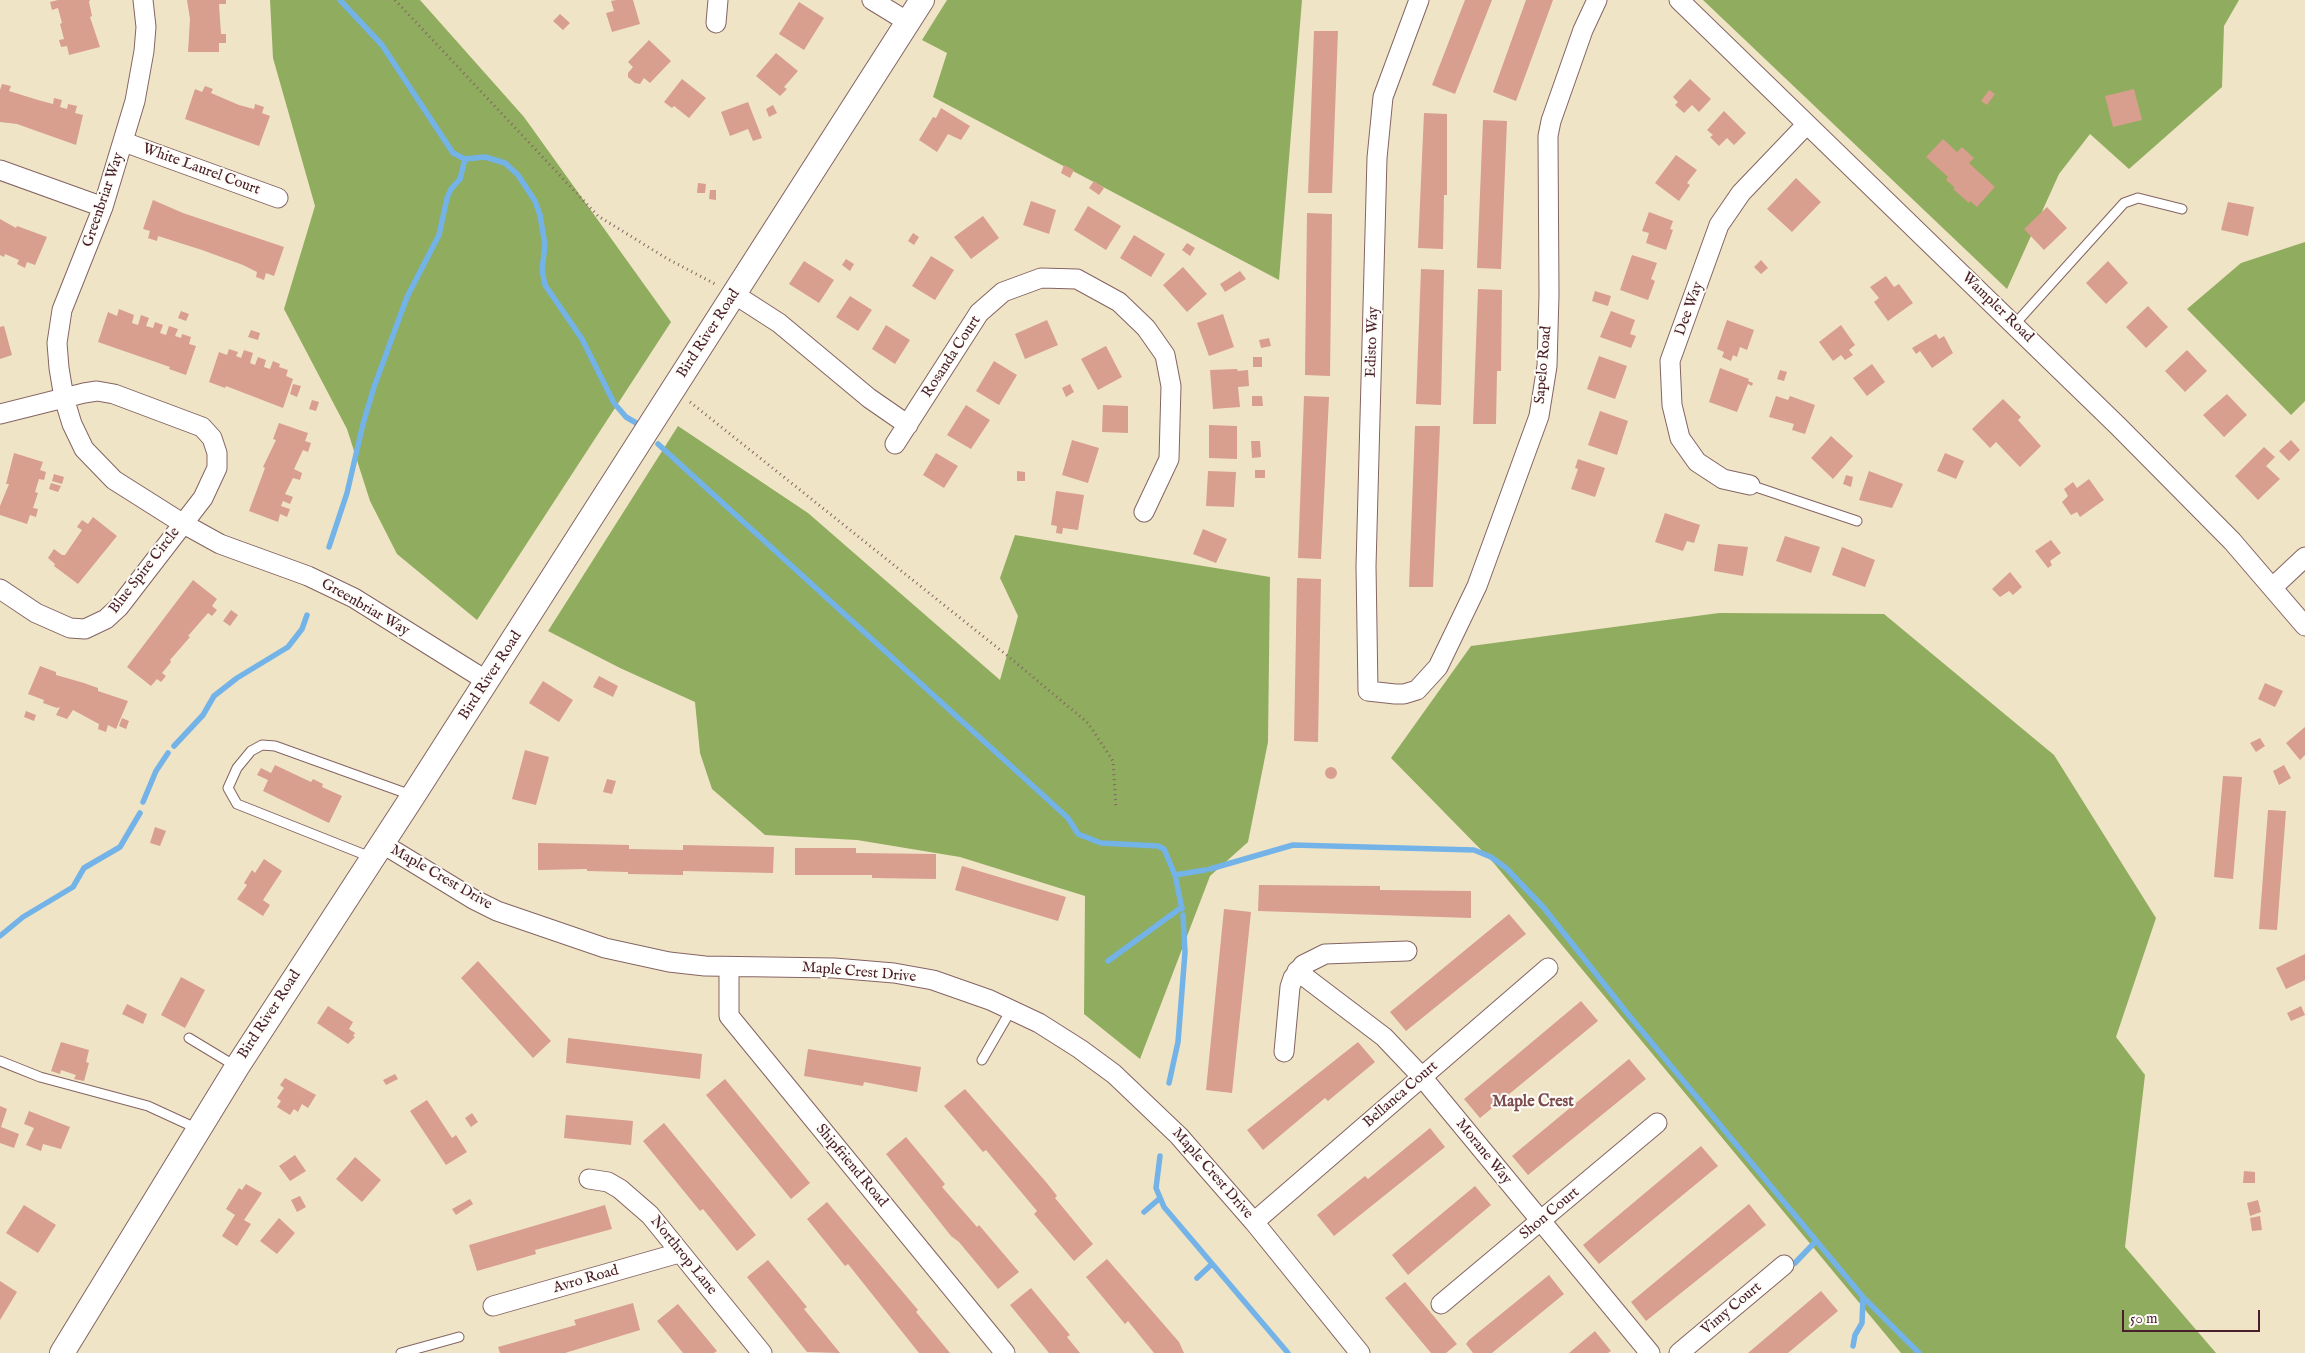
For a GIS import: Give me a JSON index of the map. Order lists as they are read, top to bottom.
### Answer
{
  "streets": {
    "street": [
      "White Laurel Court",
      "Greenbriar Way",
      "Wampler Road",
      "Dee Way",
      "Bird River Road",
      "Edisto Way",
      "Rosanda Court",
      "Sapelo Road",
      "Blue Spire Circle",
      "Maple Crest Drive",
      "Bellanca Court",
      "Morane Way",
      "Shipfriend Road",
      "Shon Court",
      "Northrop Lane",
      "Avro Road",
      "Vimy Court"
    ]
  },
  "crossings": [
    ["White Laurel Court", "Greenbriar Way"],
    ["Greenbriar Way", "Bird River Road"],
    ["Greenbriar Way", "Blue Spire Circle"],
    ["Wampler Road", "Dee Way"],
    ["Bird River Road", "Maple Crest Drive"],
    ["Edisto Way", "Sapelo Road"],
    ["Maple Crest Drive", "Bellanca Court"],
    ["Maple Crest Drive", "Shipfriend Road"],
    ["Bellanca Court", "Morane Way"],
    ["Morane Way", "Shon Court"],
    ["Northrop Lane", "Avro Road"]
  ],
  "districts": ["Maple Crest"],
  "scale_bar": "50 m"
}
